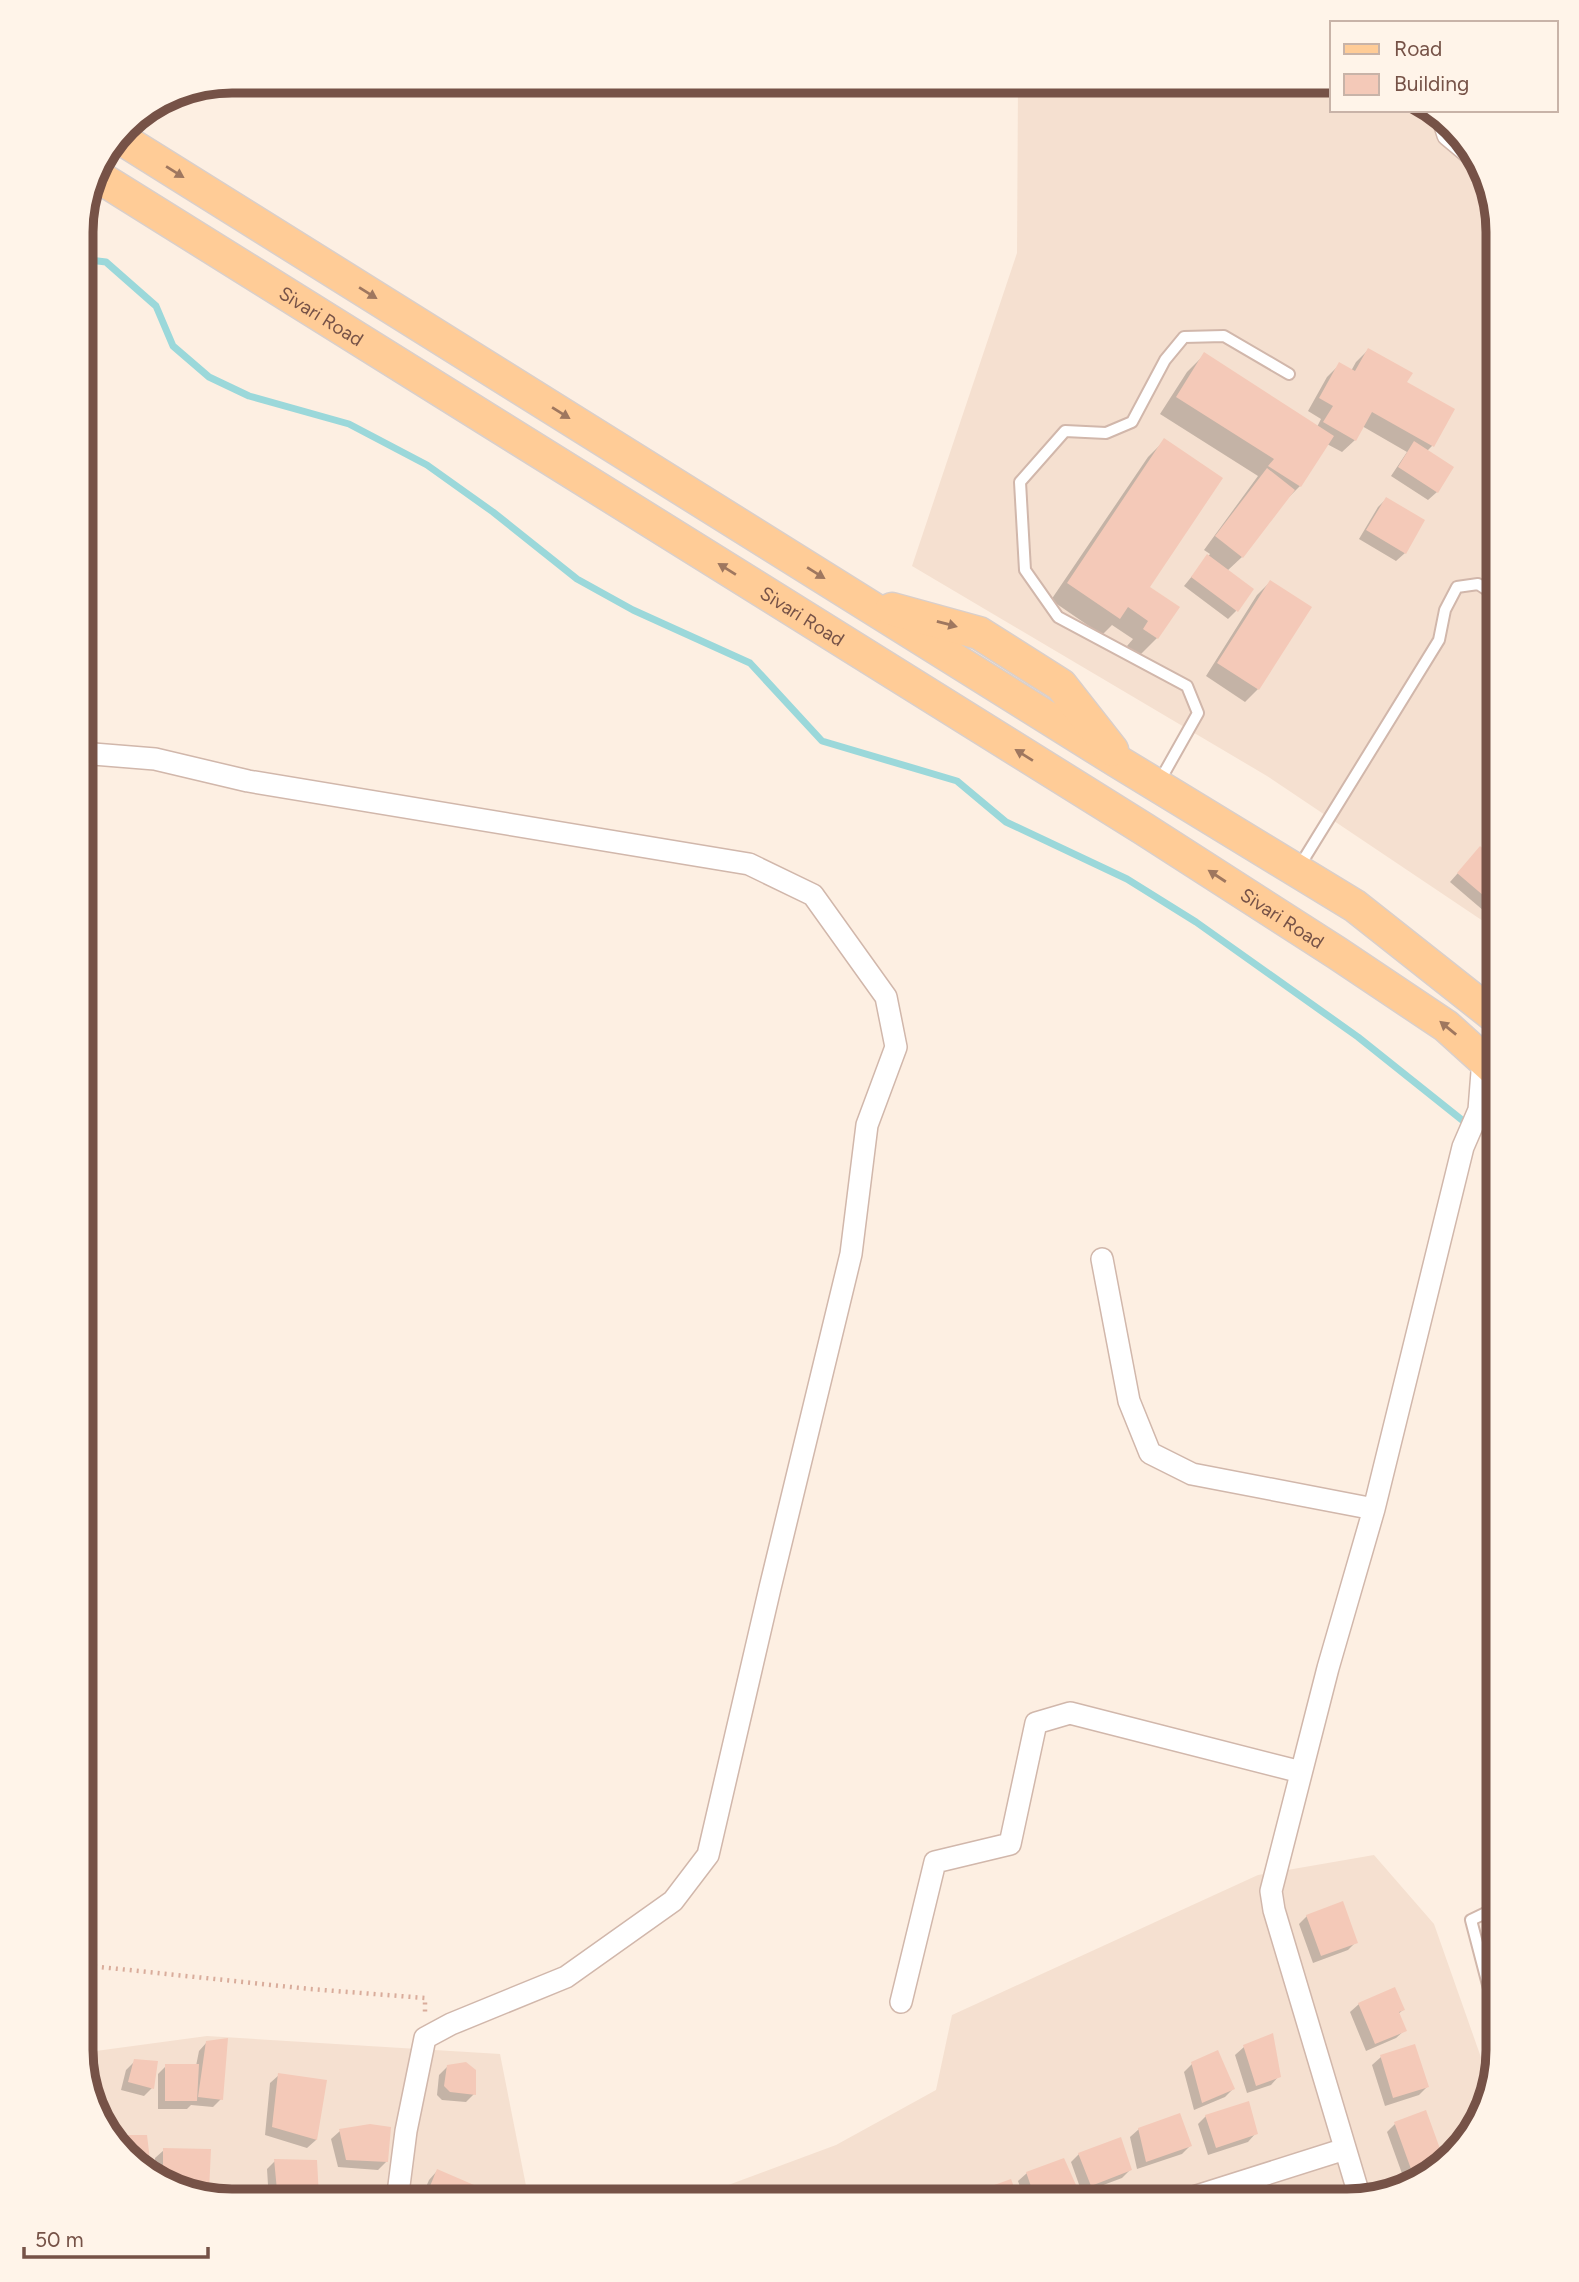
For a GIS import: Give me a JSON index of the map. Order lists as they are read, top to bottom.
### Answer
{
  "streets": {
    "main road": ["Sivari Road"]
  },
  "legend": ["Road", "Building"],
  "scale_bar": "50 m"
}
